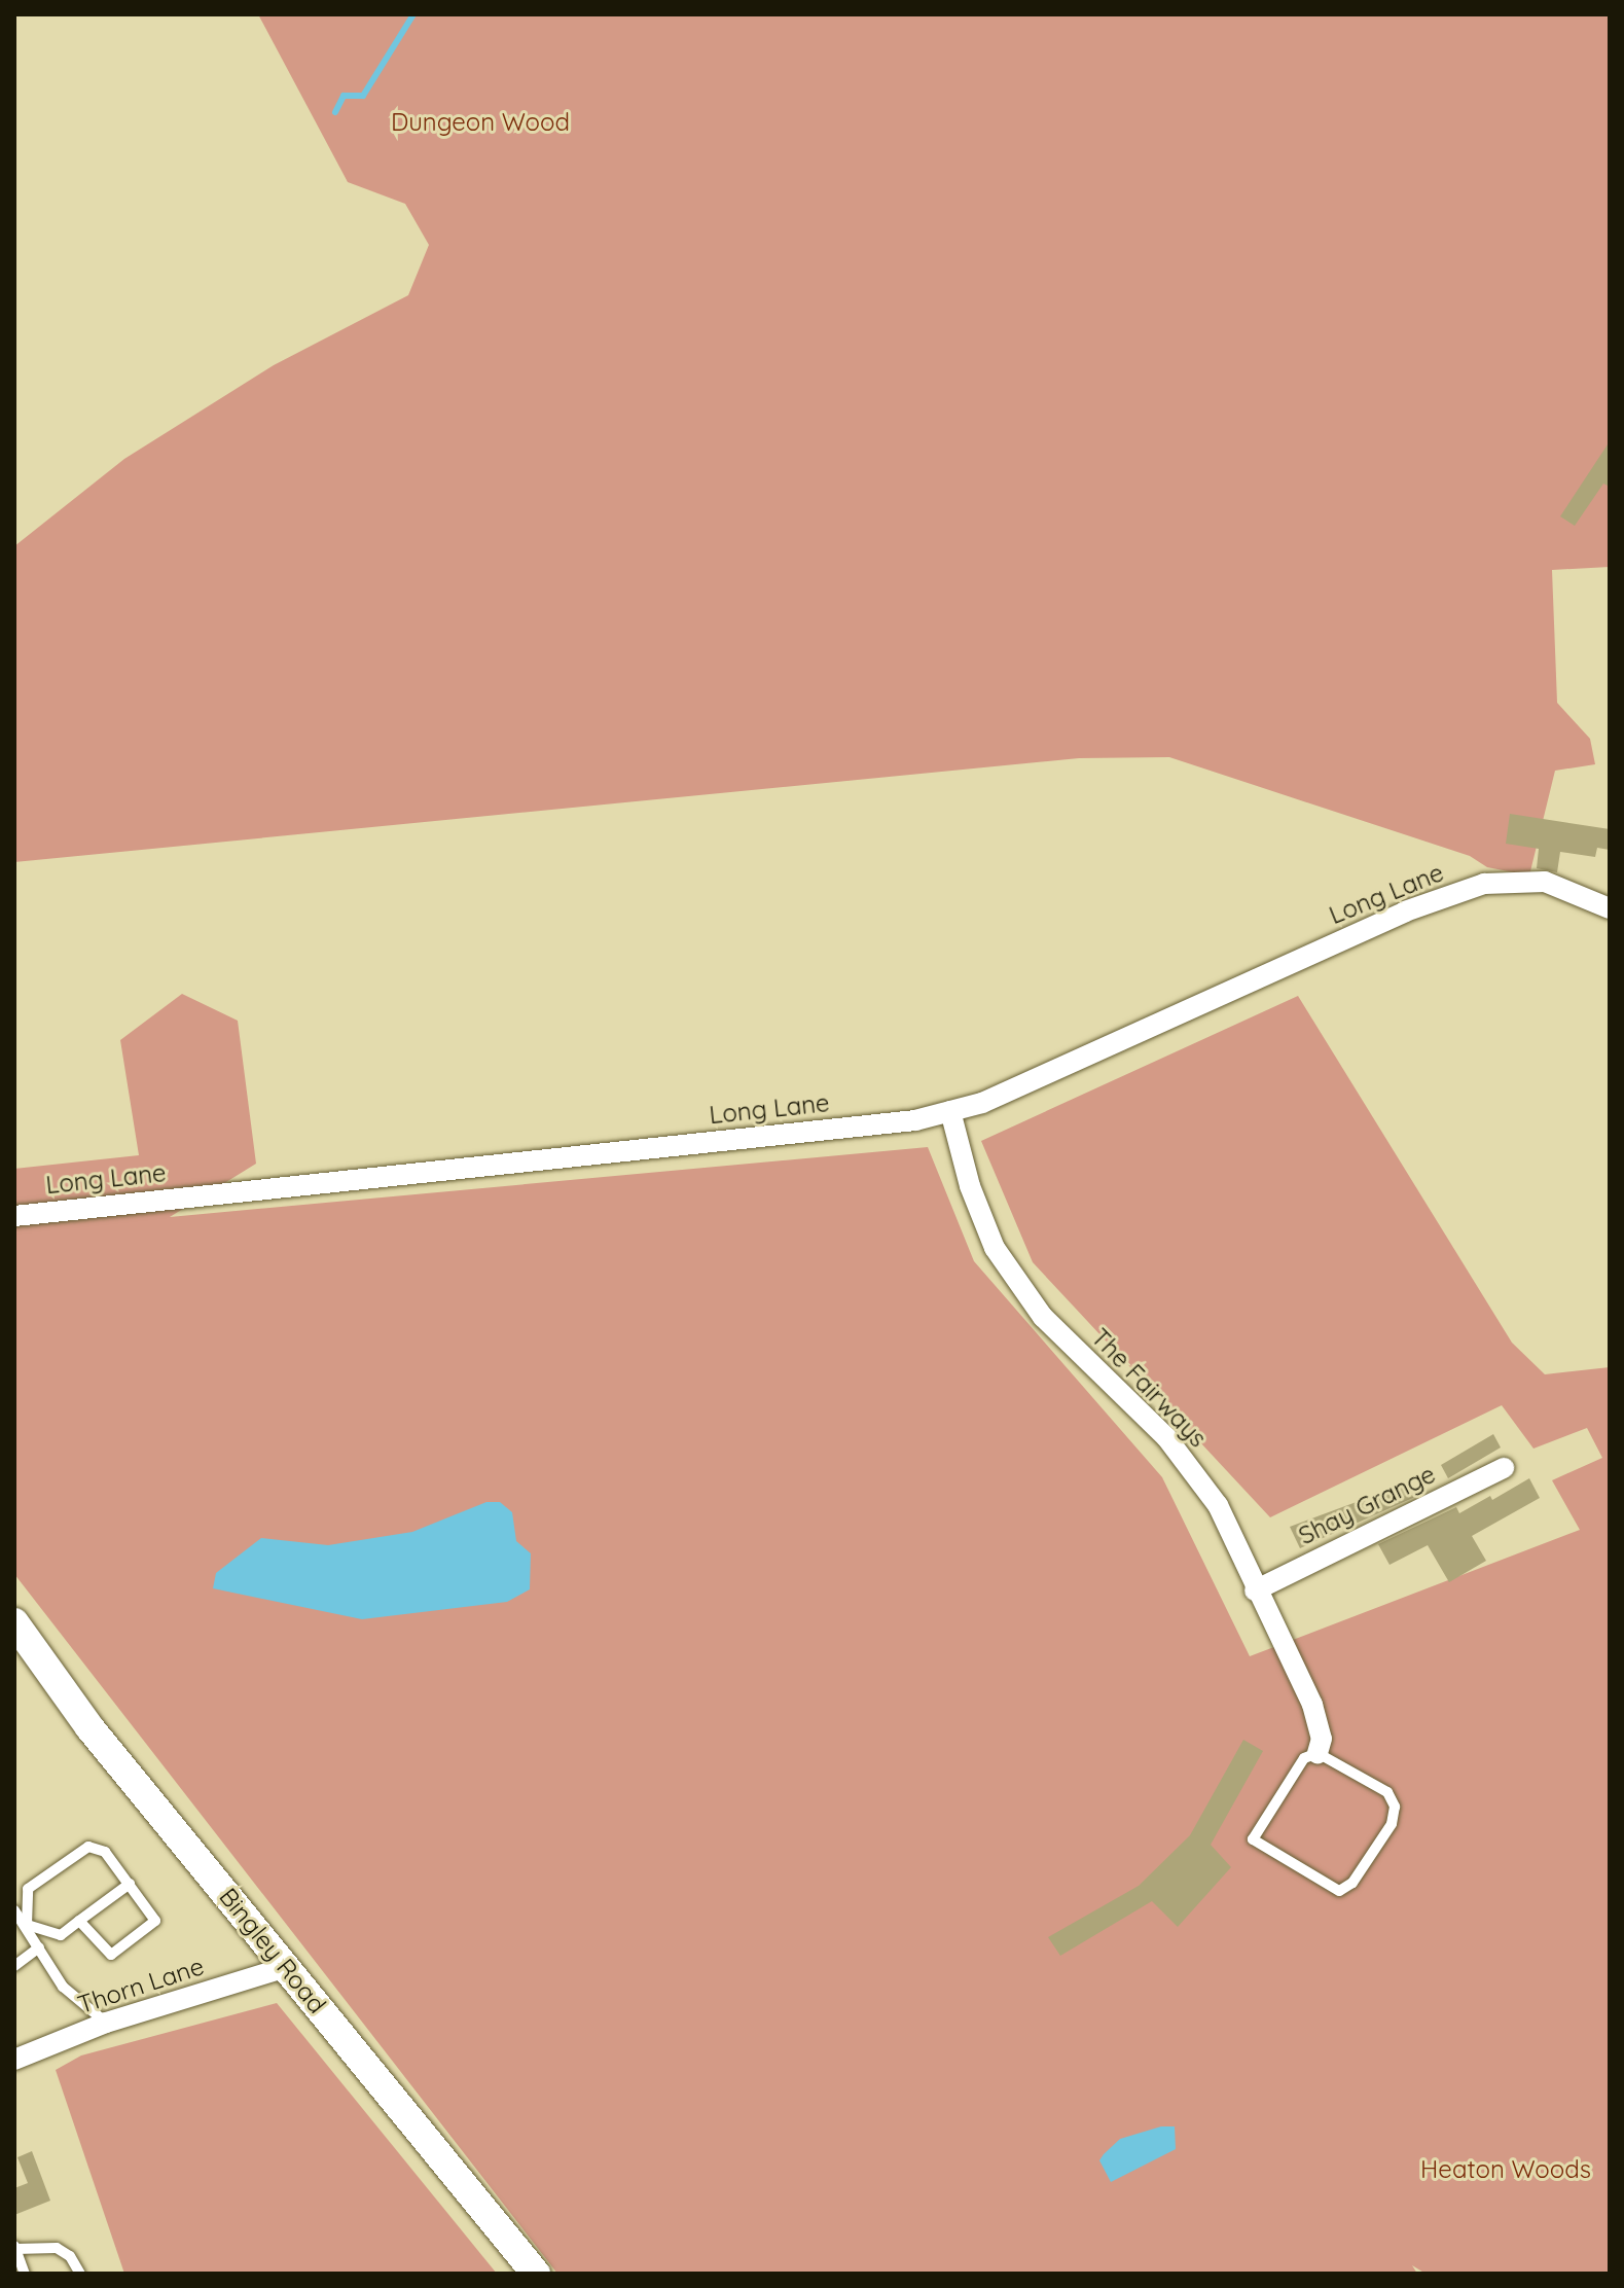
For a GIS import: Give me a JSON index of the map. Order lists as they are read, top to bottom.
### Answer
{
  "streets": {
    "main road": ["Bingley Road"],
    "street": [
      "Long Lane",
      "The Fairways",
      "Shay Grange",
      "Thorn Lane"
    ]
  },
  "crossings": [
    ["Long Lane", "The Fairways"],
    ["The Fairways", "Shay Grange"],
    ["Bingley Road", "Thorn Lane"]
  ],
  "parks": ["Dungeon Wood", "Heaton Woods"]
}
